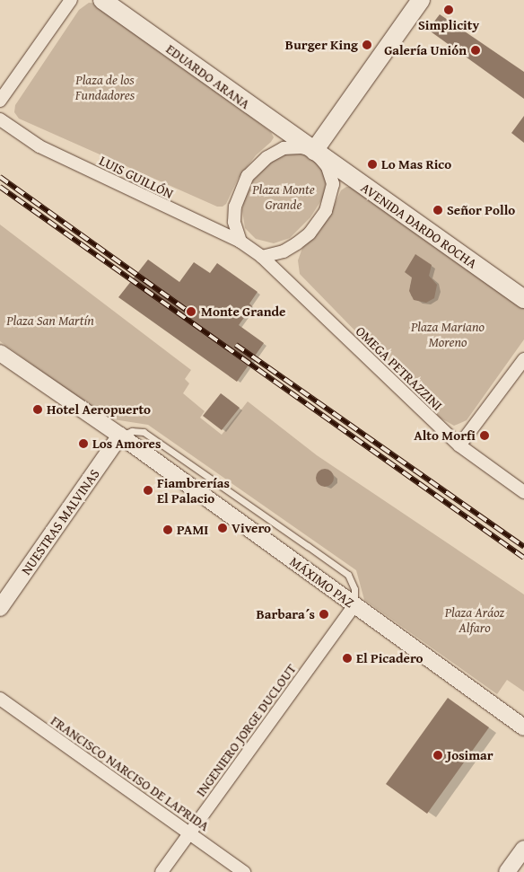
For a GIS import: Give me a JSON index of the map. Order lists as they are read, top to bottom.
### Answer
{
  "streets": {
    "main road": ["EDUARDO ARANA", "AVENIDA DARDO ROCHA"],
    "street": [
      "LUIS GUILLÓN",
      "OMEGA PETRAZZINI",
      "NUESTRAS MALVINAS",
      "MÁXIMO PAZ",
      "INGENIERO JORGE DUCLOUT",
      "FRANCISCO NARCISO DE LAPRIDA"
    ]
  },
  "crossings": [
    ["EDUARDO ARANA", "LUIS GUILLÓN"],
    ["EDUARDO ARANA", "AVENIDA DARDO ROCHA"],
    ["EDUARDO ARANA", "OMEGA PETRAZZINI"],
    ["LUIS GUILLÓN", "AVENIDA DARDO ROCHA"],
    ["LUIS GUILLÓN", "OMEGA PETRAZZINI"],
    ["AVENIDA DARDO ROCHA", "OMEGA PETRAZZINI"],
    ["NUESTRAS MALVINAS", "MÁXIMO PAZ"],
    ["MÁXIMO PAZ", "INGENIERO JORGE DUCLOUT"],
    ["INGENIERO JORGE DUCLOUT", "FRANCISCO NARCISO DE LAPRIDA"]
  ],
  "parks": [
    "Plaza de los Fundadores",
    "Plaza Monte Grande",
    "Plaza San Martín",
    "Plaza Mariano Moreno",
    "Plaza Aráoz Alfaro"
  ],
  "places": [
    "Simplicity",
    "Burger King",
    "Galería Unión",
    "Lo Mas Rico",
    "Señor Pollo",
    "Monte Grande",
    "Hotel Aeropuerto",
    "Alto Morfi",
    "Los Amores",
    "Fiambrerías El Palacio",
    "Vivero",
    "PAMI",
    "Barbara´s",
    "El Picadero",
    "Josimar"
  ]
}
